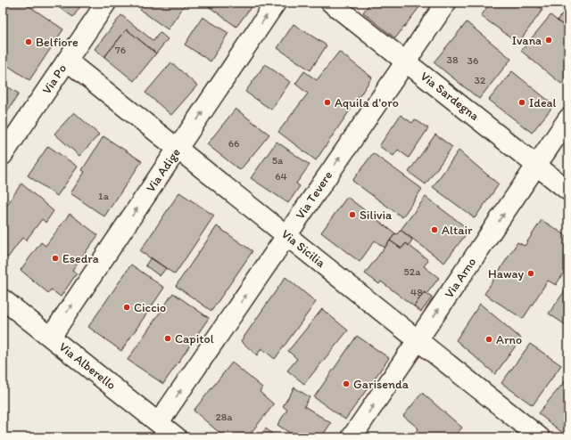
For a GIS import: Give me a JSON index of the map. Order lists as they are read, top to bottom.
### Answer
{
  "streets": {
    "street": [
      "Via Po",
      "Via Sardegna",
      "Via Adige",
      "Via Tevere",
      "Via Sicilia",
      "Via Arno",
      "Via Alberello"
    ]
  },
  "crossings": [
    ["Via Po", "Via Sicilia"],
    ["Via Sardegna", "Via Tevere"],
    ["Via Sardegna", "Via Arno"],
    ["Via Adige", "Via Sicilia"],
    ["Via Adige", "Via Alberello"],
    ["Via Tevere", "Via Sicilia"],
    ["Via Tevere", "Via Alberello"],
    ["Via Sicilia", "Via Arno"]
  ],
  "one_way": ["Via Adige", "Via Tevere", "Via Arno"],
  "places": [
    "Ivana",
    "Belfiore",
    "Aquila d'oro",
    "Ideal",
    "Silivia",
    "Altair",
    "Esedra",
    "Haway",
    "Ciccio",
    "Capitol",
    "Arno",
    "Garisenda"
  ],
  "house_numbers": [
    "76",
    "38",
    "36",
    "32",
    "66",
    "5a",
    "64",
    "1a",
    "52a",
    "48",
    "28a"
  ]
}
